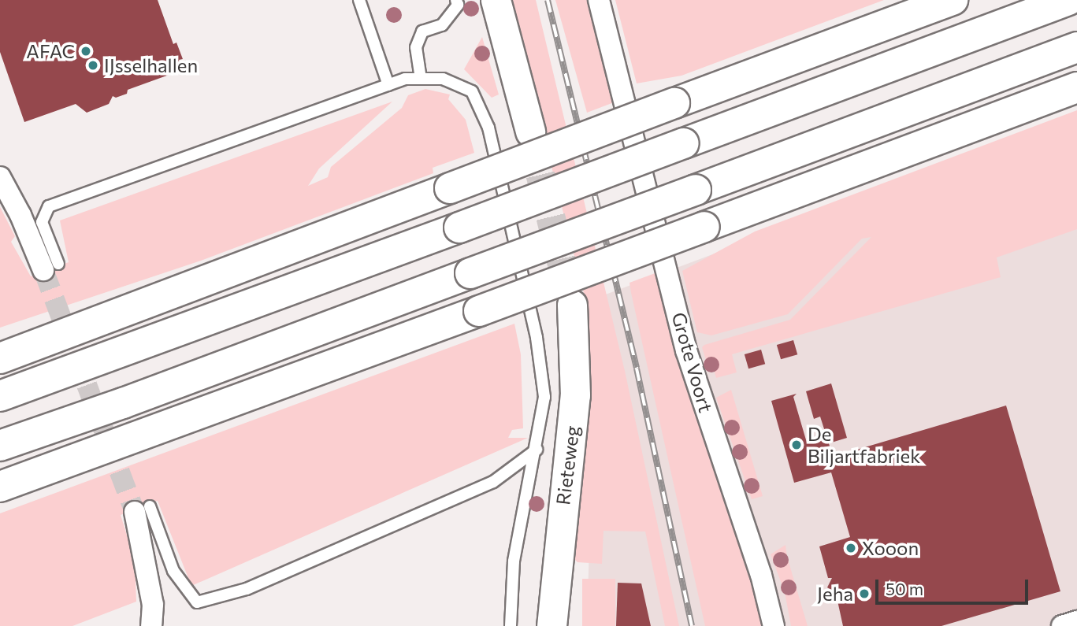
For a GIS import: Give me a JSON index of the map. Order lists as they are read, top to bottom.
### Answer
{
  "streets": {
    "main road": ["Rieteweg"],
    "street": ["Grote Voort"]
  },
  "places": [
    "AFAC",
    "IJsselhallen",
    "De Biljartfabriek",
    "Xooon",
    "Jeha"
  ],
  "scale_bar": "50 m"
}
